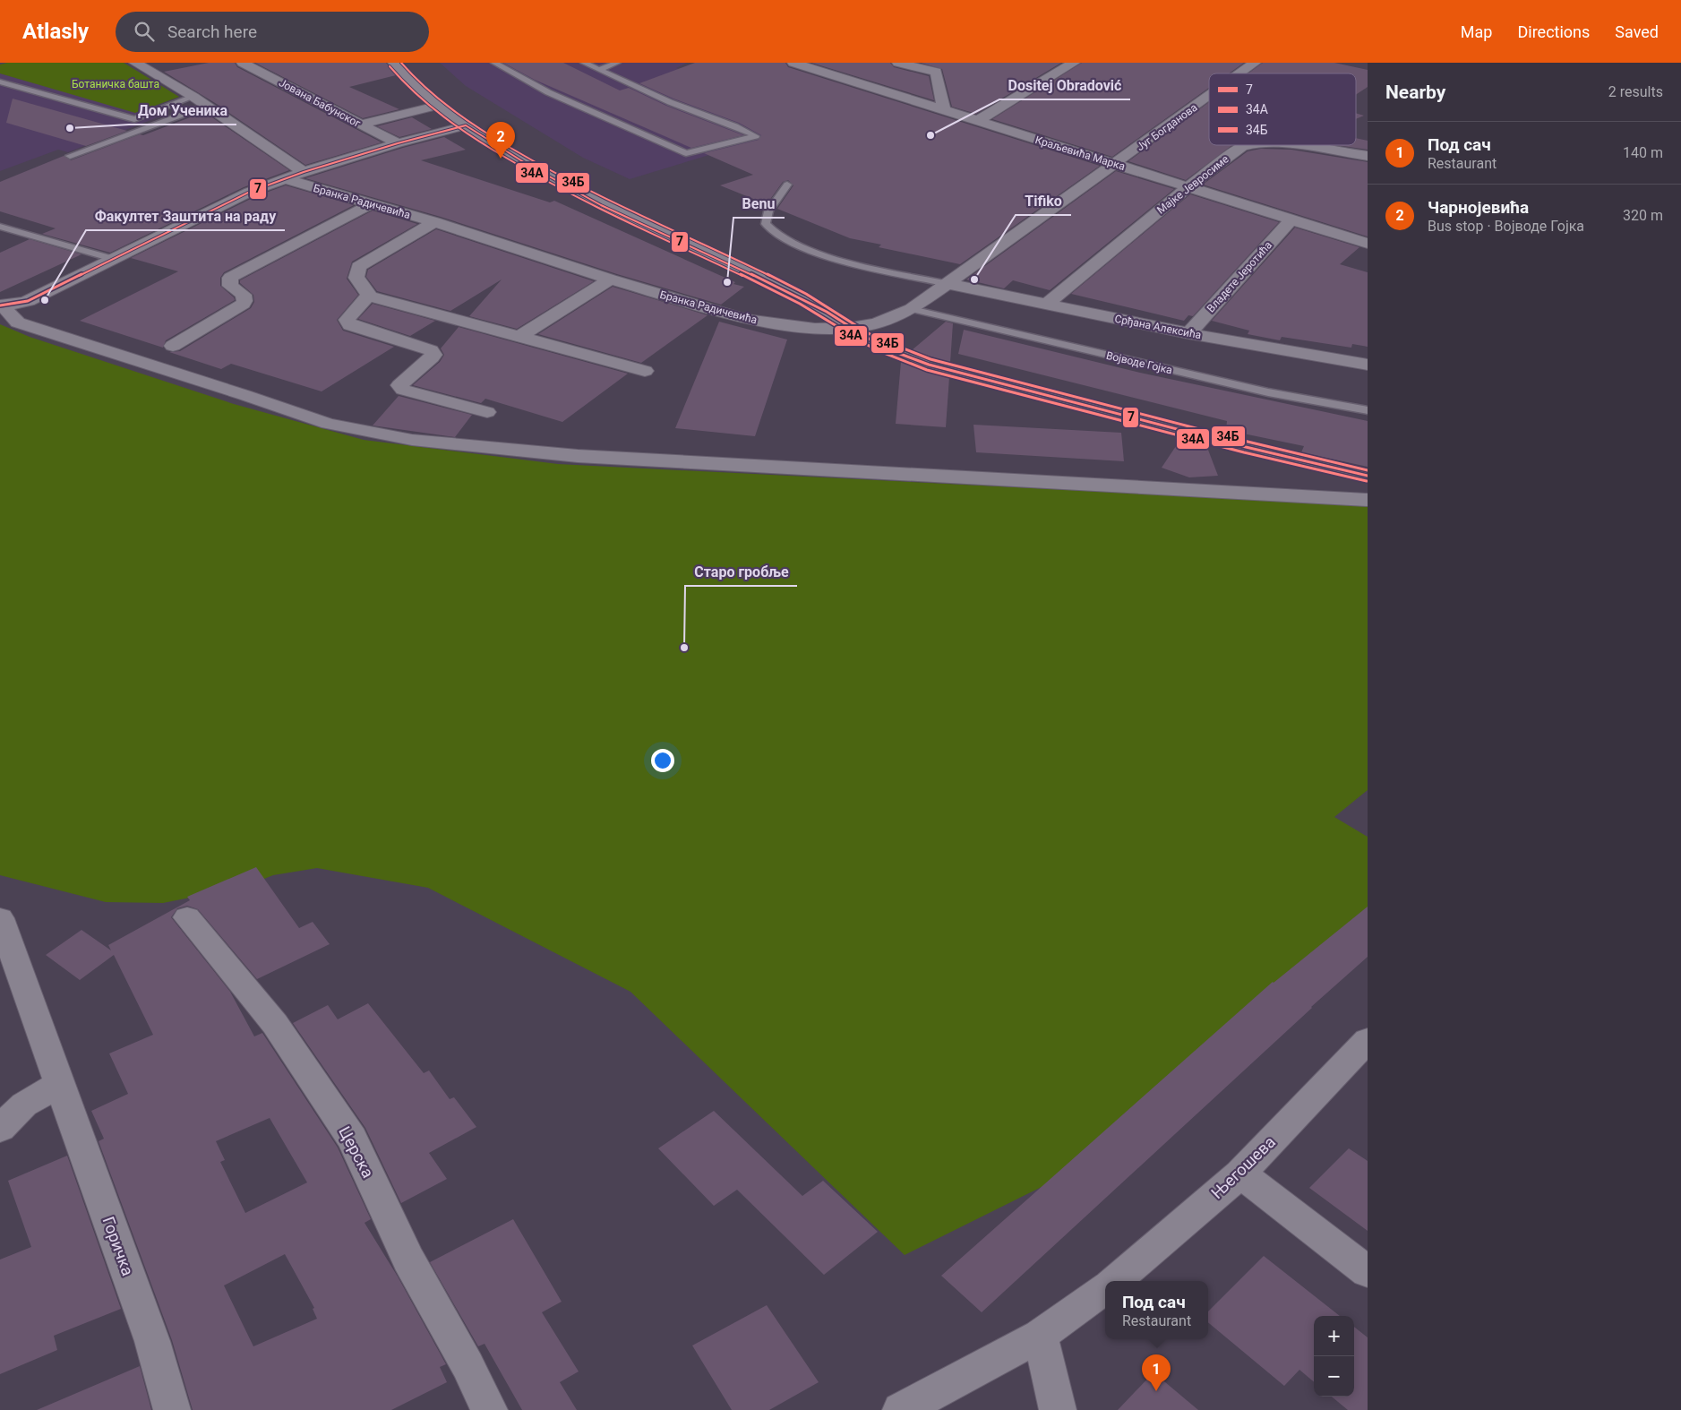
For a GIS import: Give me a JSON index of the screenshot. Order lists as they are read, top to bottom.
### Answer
{
  "streets": {
    "street": [
      "Јована Бабунског",
      "Југ Богданова",
      "Краљевића Марка",
      "Мајке Јевросиме",
      "Бранка Радичевића",
      "Владете Јеротића",
      "Срђана Алексића",
      "Церска",
      "Његошева",
      "Горичка"
    ],
    "lane": ["Војводе Гојка"]
  },
  "crossings": [
    ["Југ Богданова", "Краљевића Марка"],
    ["Југ Богданова", "Бранка Радичевића"],
    ["Југ Богданова", "Срђана Алексића"],
    ["Југ Богданова", "Војводе Гојка"],
    ["Краљевића Марка", "Мајке Јевросиме"],
    ["Краљевића Марка", "Владете Јеротића"],
    ["Мајке Јевросиме", "Срђана Алексића"],
    ["Владете Јеротића", "Срђана Алексића"]
  ],
  "parks": ["Ботаничка башта"],
  "places": [
    "Дом Ученика",
    "Dositej Obradović",
    "Tifiko",
    "Benu",
    "Факултет Заштита на раду",
    "Старо гробље"
  ],
  "lines": ["transit line 34Б", "transit line 34А", "transit line 7"],
  "legend": ["7", "34А", "34Б"],
  "page": {
    "header": "Atlasly",
    "search": "Search here",
    "nav": ["Map", "Directions", "Saved"],
    "heading": ["Nearby", "2 results"],
    "list": [
      {
        "mark": "1",
        "name": "Под сач",
        "note": "Restaurant",
        "value": "140 m"
      },
      {
        "mark": "2",
        "name": "Чарнојевића",
        "note": "Bus stop · Војводе Гојка",
        "value": "320 m"
      }
    ],
    "pins": ["2", "1"],
    "popup": ["Под сач", "Restaurant"],
    "map_buttons": ["+", "−"]
  }
}
